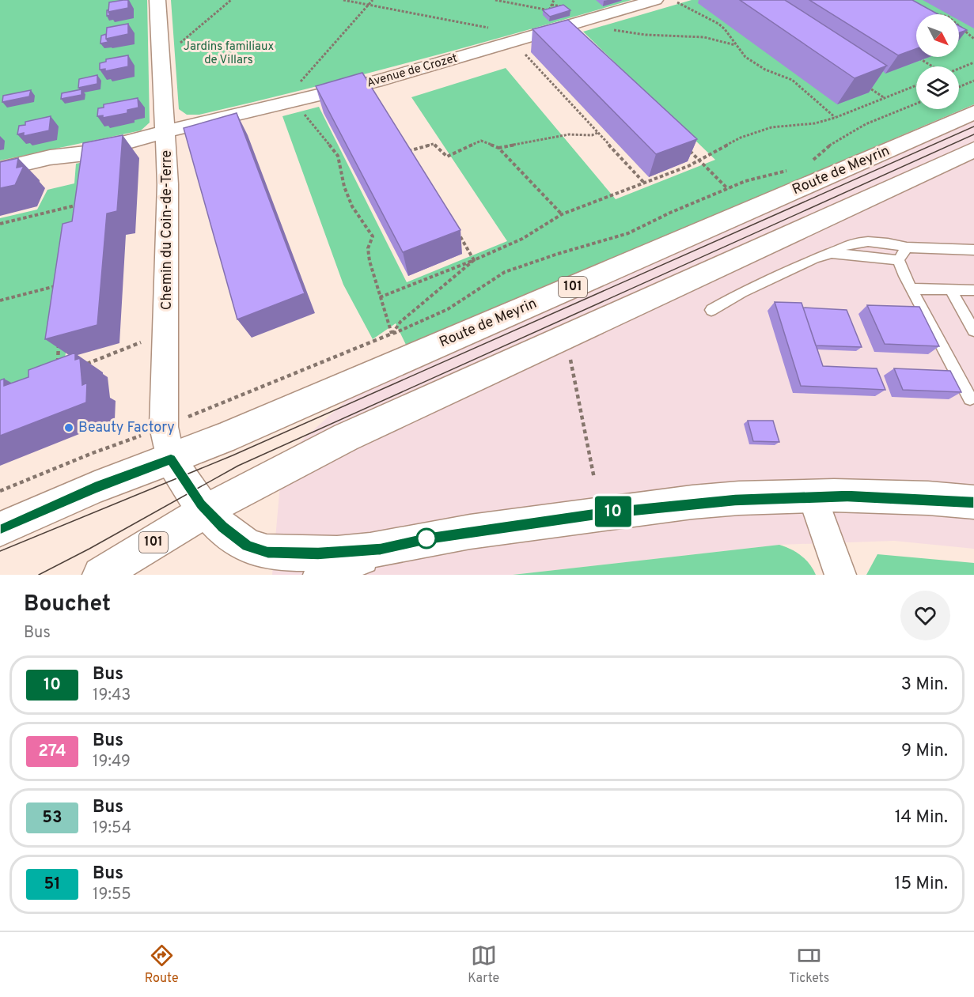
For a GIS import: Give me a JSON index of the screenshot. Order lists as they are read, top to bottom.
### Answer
{
  "streets": {
    "main road": ["Route de Meyrin", "101"],
    "street": ["Avenue de Crozet", "Chemin du Coin-de-Terre"]
  },
  "crossings": [
    ["Avenue de Crozet", "Chemin du Coin-de-Terre"],
    ["Route de Meyrin", "Chemin du Coin-de-Terre"]
  ],
  "parks": ["Jardins familiaux de Villars"],
  "places": ["Beauty Factory"],
  "lines": ["bus line 10"],
  "north": "bottom right",
  "page": {
    "on_map": "10",
    "heading": ["Bouchet", "Bus"],
    "list": [
      {
        "mark": "10",
        "name": "Bus",
        "note": "19:43",
        "value": "3 Min."
      },
      {
        "mark": "274",
        "name": "Bus",
        "note": "19:49",
        "value": "9 Min."
      },
      {
        "mark": "53",
        "name": "Bus",
        "note": "19:54",
        "value": "14 Min."
      },
      {
        "mark": "51",
        "name": "Bus",
        "note": "19:55",
        "value": "15 Min."
      }
    ],
    "tabs": ["Route", "Karte", "Tickets"]
  }
}
